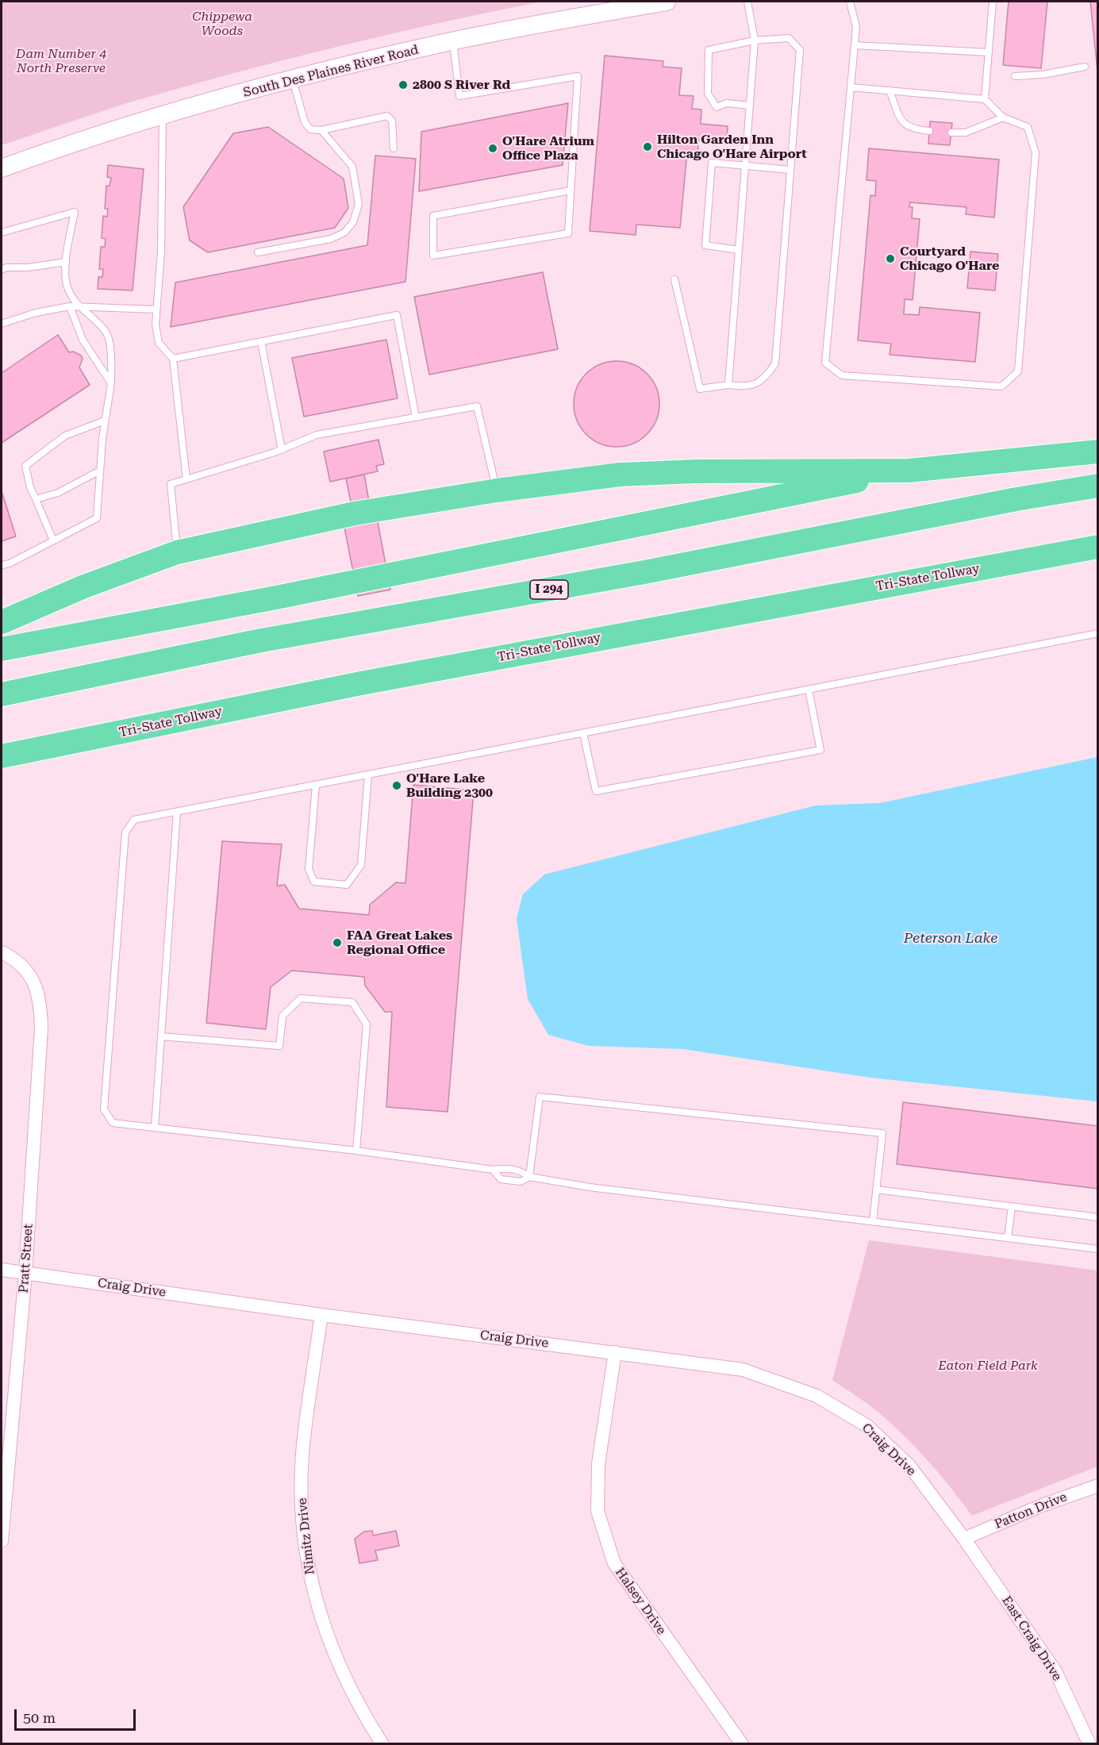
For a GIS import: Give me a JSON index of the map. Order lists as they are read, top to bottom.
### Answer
{
  "streets": {
    "highway": ["Tri-State Tollway", "I 294"],
    "main road": ["South Des Plaines River Road"],
    "street": [
      "Pratt Street",
      "Craig Drive",
      "Patton Drive",
      "Nimitz Drive",
      "Halsey Drive",
      "East Craig Drive"
    ]
  },
  "crossings": [
    ["Pratt Street", "Craig Drive"],
    ["Craig Drive", "Patton Drive"],
    ["Craig Drive", "Nimitz Drive"],
    ["Craig Drive", "Halsey Drive"],
    ["Craig Drive", "East Craig Drive"],
    ["Patton Drive", "East Craig Drive"]
  ],
  "water": ["Peterson Lake"],
  "parks": ["Chippewa Woods", "Dam Number 4 North Preserve", "Eaton Field Park"],
  "places": [
    "2800 S River Rd",
    "Hilton Garden Inn Chicago O'Hare Airport",
    "O'Hare Atrium Office Plaza",
    "Courtyard Chicago O'Hare",
    "O'Hare Lake Building 2300",
    "FAA Great Lakes Regional Office"
  ],
  "scale_bar": "50 m"
}
